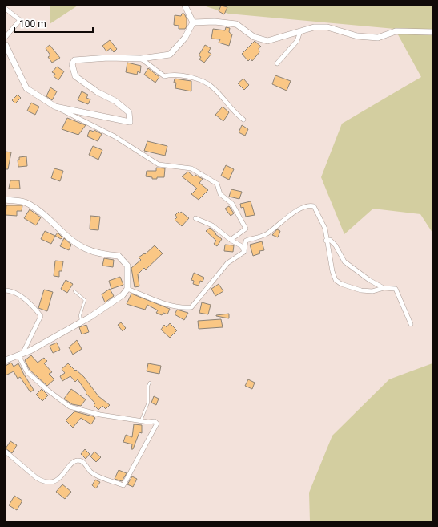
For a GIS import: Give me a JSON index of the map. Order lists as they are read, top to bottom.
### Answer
{
  "scale_bar": "100 m"
}
